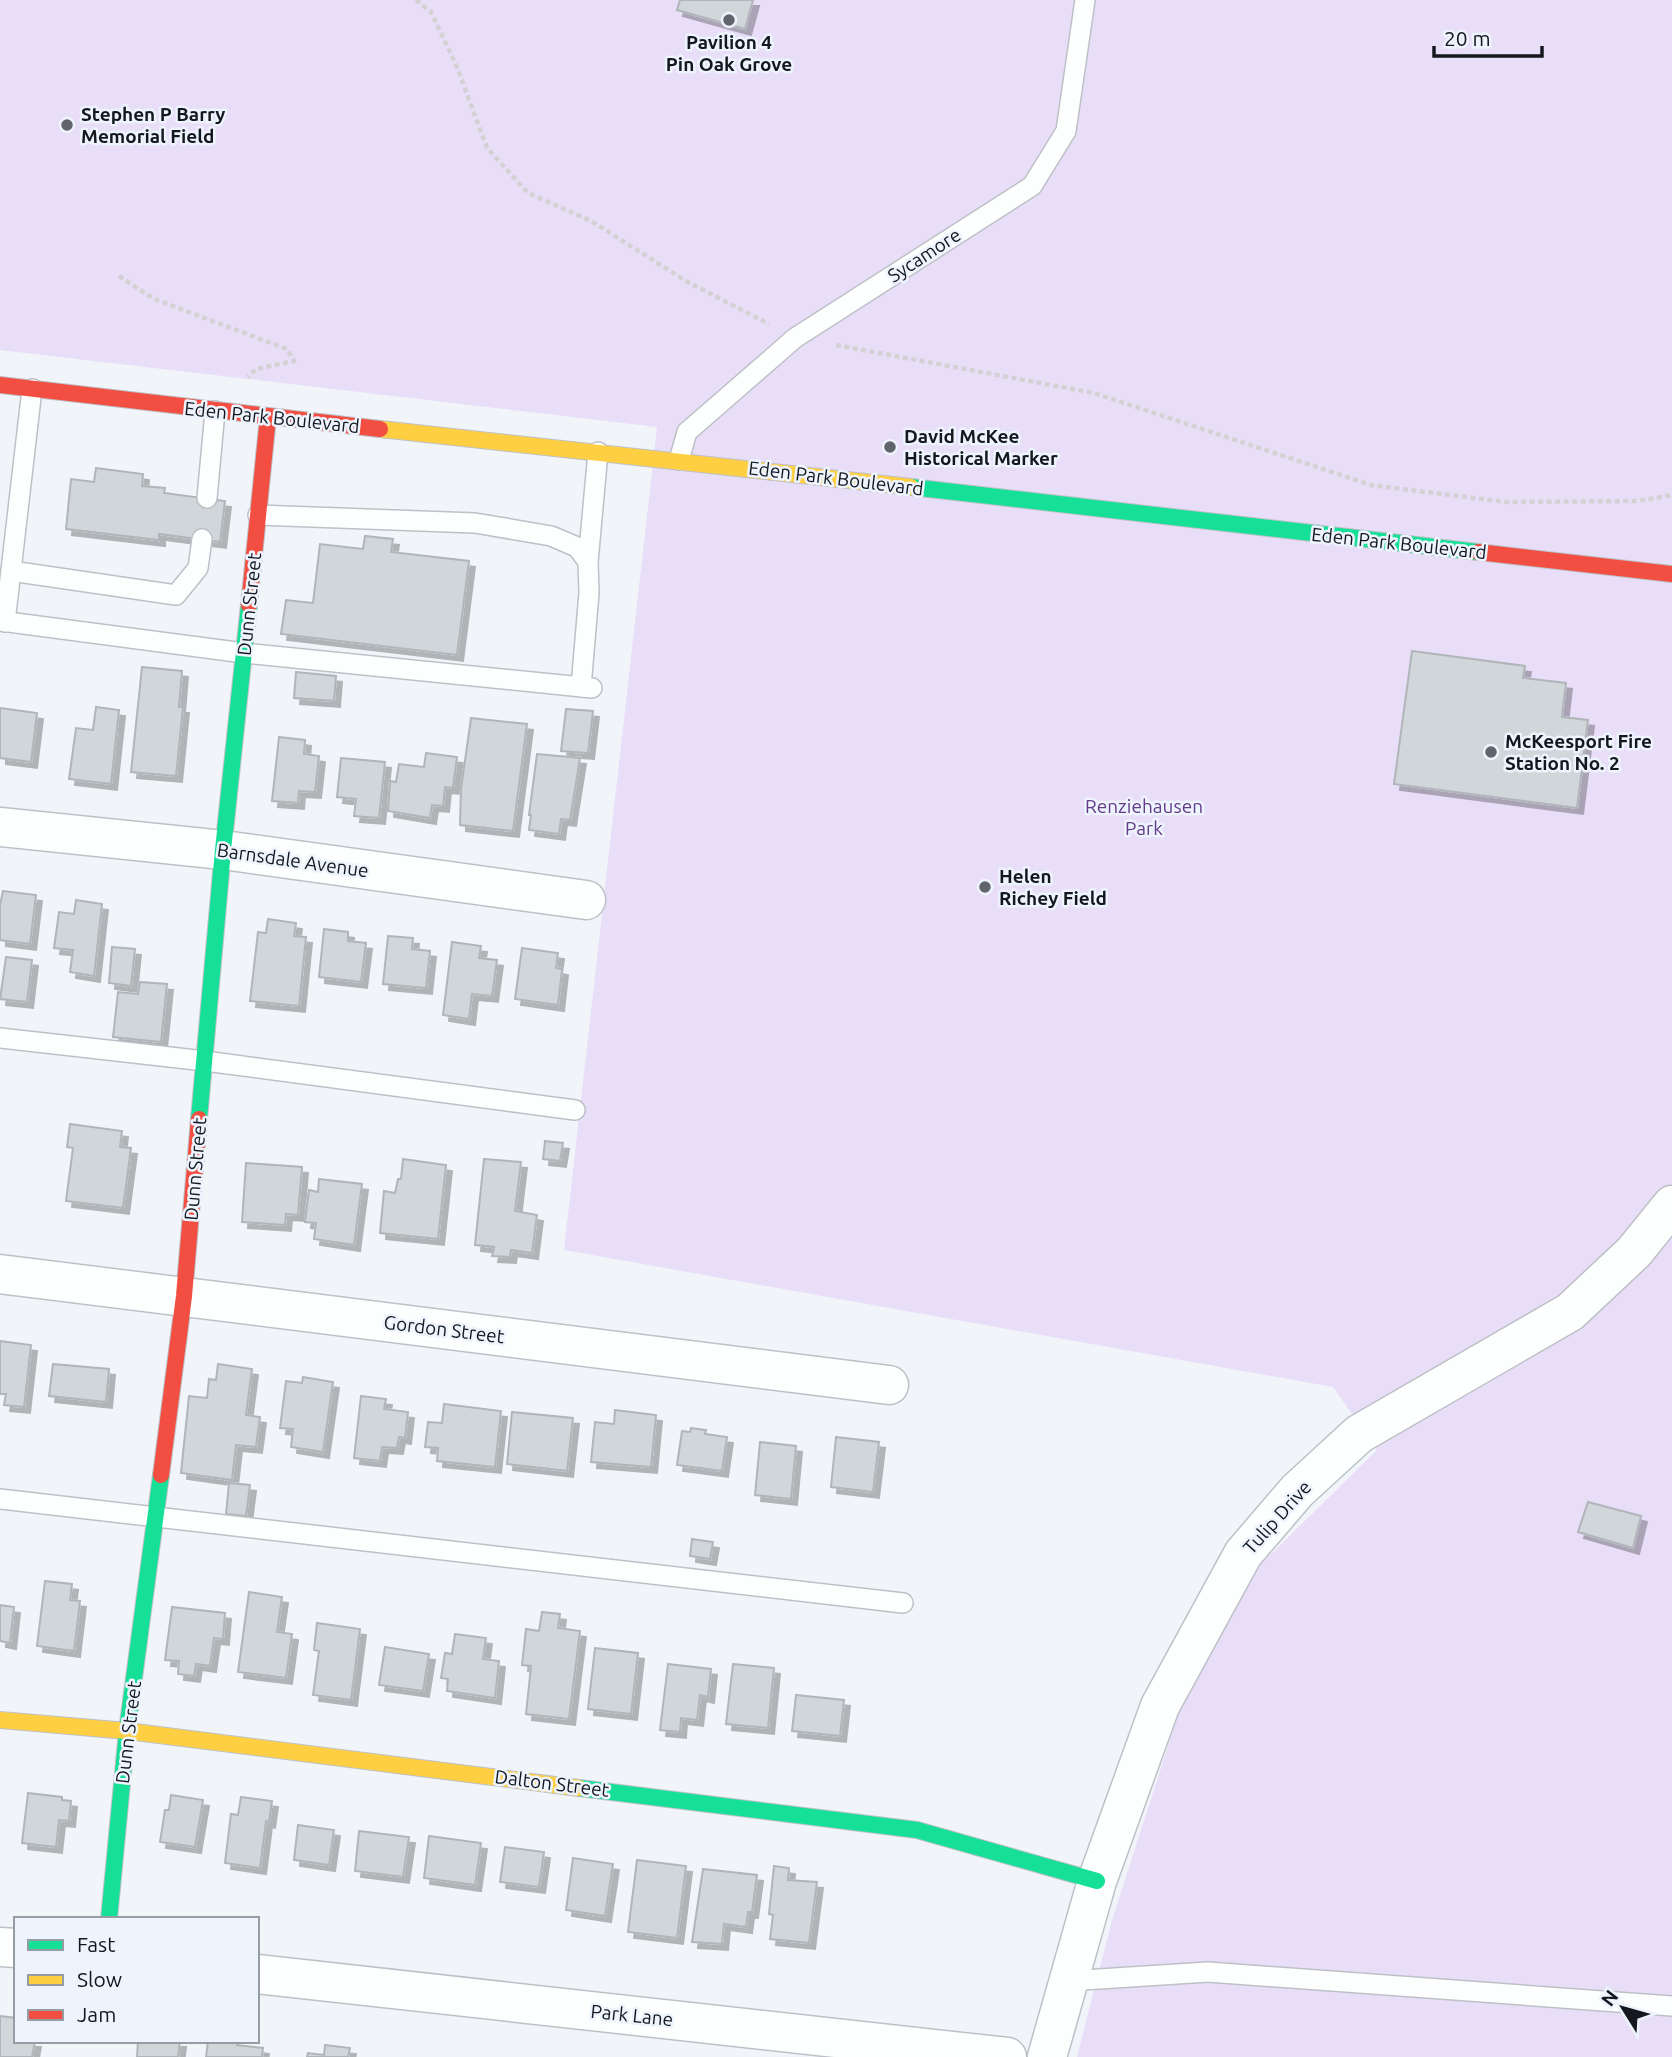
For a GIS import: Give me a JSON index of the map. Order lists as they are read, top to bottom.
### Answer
{
  "streets": {
    "street": [
      "Eden Park Boulevard",
      "Dunn Street",
      "Barnsdale Avenue",
      "Gordon Street",
      "Tulip Drive",
      "Dalton Street",
      "Park Lane"
    ],
    "lane": ["Sycamore"]
  },
  "crossings": [
    ["Sycamore", "Eden Park Boulevard"],
    ["Eden Park Boulevard", "Dunn Street"],
    ["Dunn Street", "Barnsdale Avenue"],
    ["Dunn Street", "Gordon Street"],
    ["Dunn Street", "Dalton Street"],
    ["Tulip Drive", "Dalton Street"]
  ],
  "parks": ["Renziehausen Park"],
  "places": [
    "Pavilion 4 Pin Oak Grove",
    "Stephen P Barry Memorial Field",
    "David McKee Historical Marker",
    "McKeesport Fire Station No. 2",
    "Helen Richey Field"
  ],
  "legend": ["Fast", "Slow", "Jam"],
  "scale_bar": "20 m",
  "north": "top left"
}
